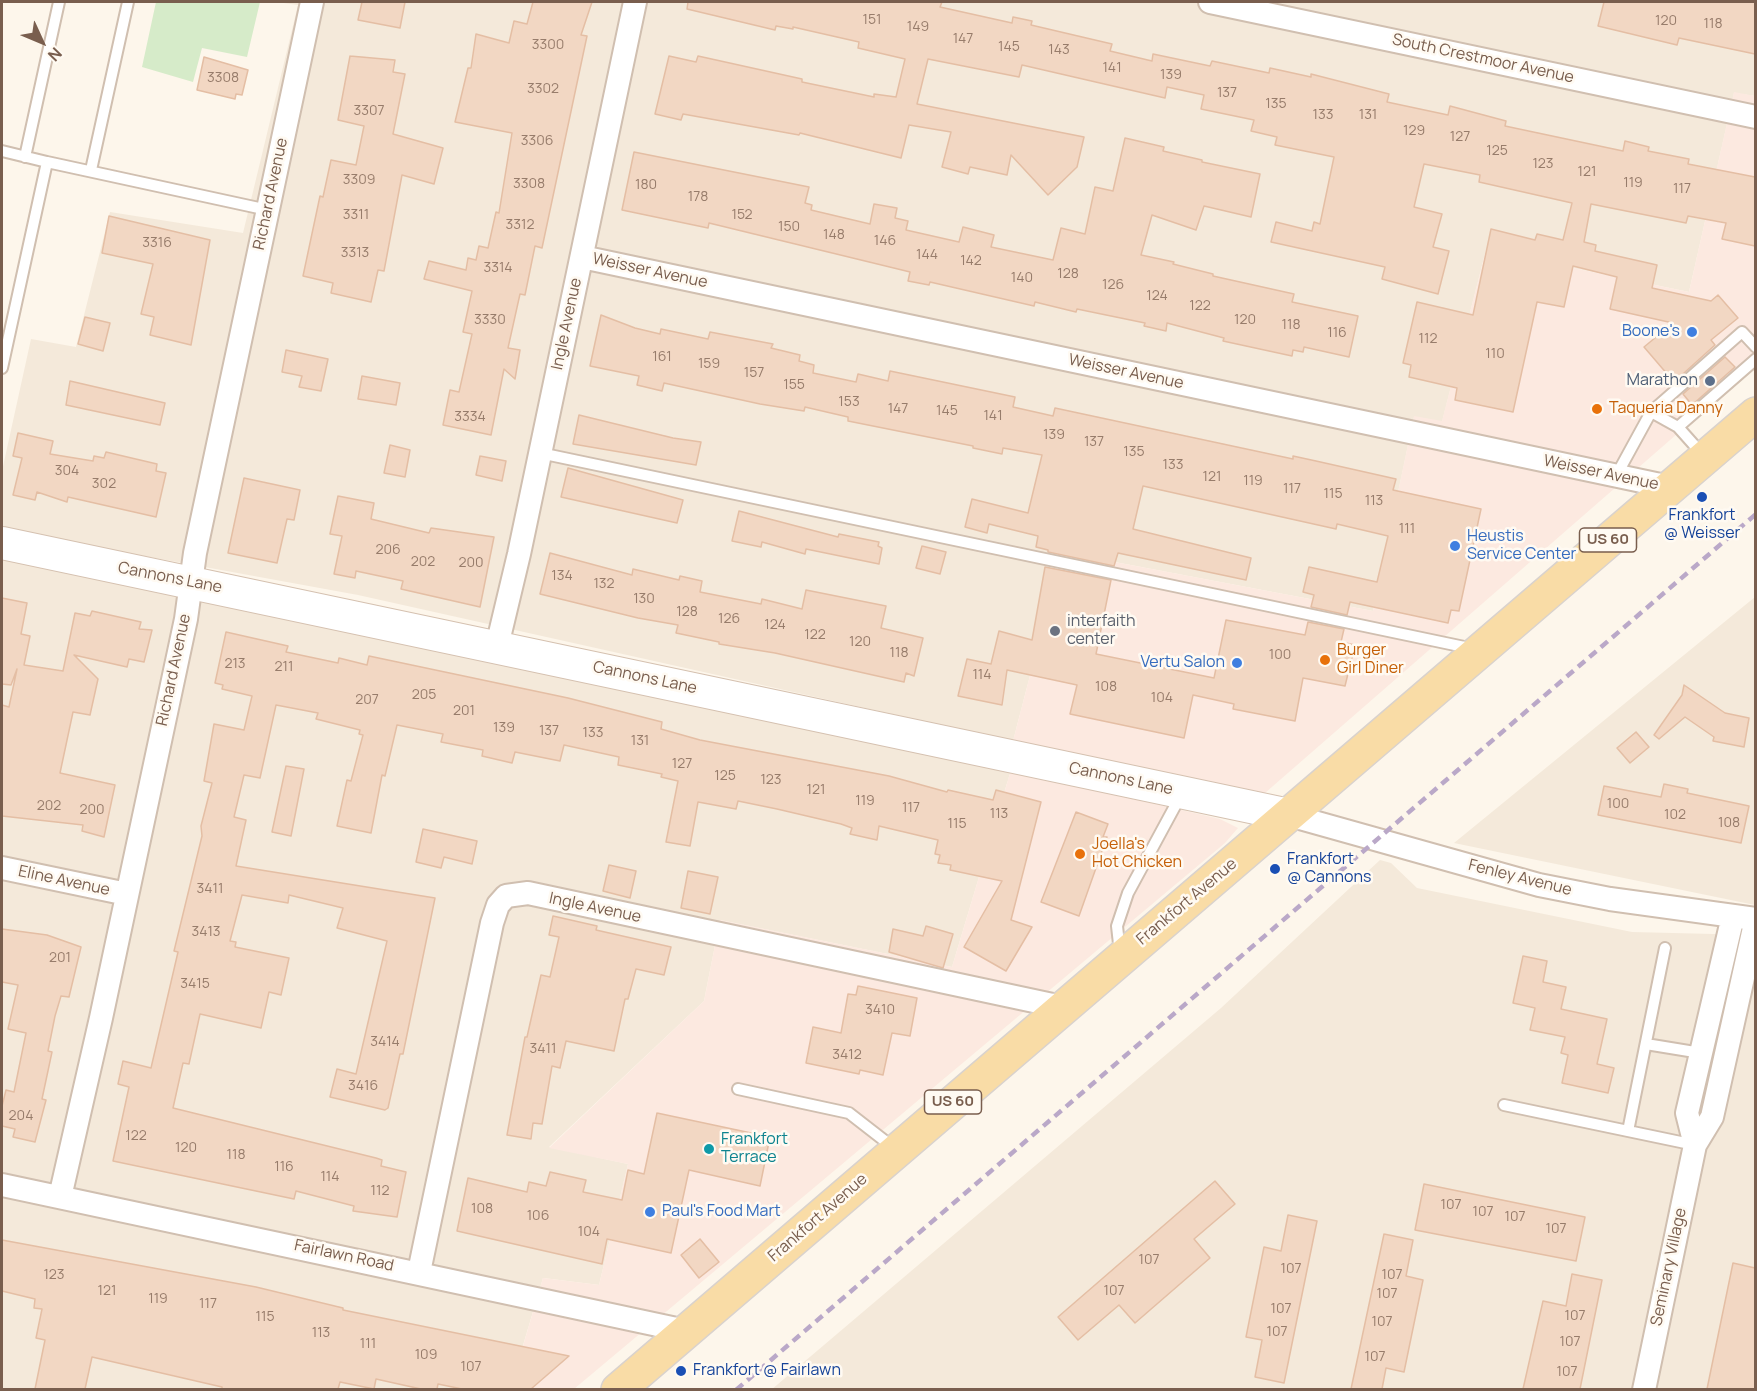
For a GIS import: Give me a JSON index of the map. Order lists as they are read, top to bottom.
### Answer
{
  "streets": {
    "main road": ["US 60", "Cannons Lane", "Frankfort Avenue"],
    "street": [
      "South Crestmoor Avenue",
      "Richard Avenue",
      "Weisser Avenue",
      "Ingle Avenue",
      "Fenley Avenue",
      "Eline Avenue",
      "Fairlawn Road",
      "Seminary Village"
    ]
  },
  "crossings": [
    ["Richard Avenue", "Cannons Lane"],
    ["Richard Avenue", "Eline Avenue"],
    ["Richard Avenue", "Fairlawn Road"],
    ["Weisser Avenue", "Ingle Avenue"],
    ["Weisser Avenue", "Frankfort Avenue"],
    ["Ingle Avenue", "Cannons Lane"],
    ["Ingle Avenue", "Frankfort Avenue"],
    ["Ingle Avenue", "Fairlawn Road"],
    ["Cannons Lane", "Fenley Avenue"],
    ["Cannons Lane", "Frankfort Avenue"],
    ["Fenley Avenue", "Frankfort Avenue"],
    ["Fenley Avenue", "Seminary Village"],
    ["Frankfort Avenue", "Fairlawn Road"]
  ],
  "places": [
    "Boone's",
    "Marathon",
    "Taqueria Danny",
    "Frankfort @ Weisser",
    "Heustis Service Center",
    "interfaith center",
    "Burger Girl Diner",
    "Vertu Salon",
    "Joella's Hot Chicken",
    "Frankfort @ Cannons",
    "Frankfort Terrace",
    "Paul's Food Mart",
    "Frankfort @ Fairlawn"
  ],
  "house_numbers": [
    "151",
    "120",
    "118",
    "149",
    "147",
    "3300",
    "145",
    "143",
    "141",
    "139",
    "3308",
    "3302",
    "137",
    "135",
    "3307",
    "133",
    "131",
    "129",
    "127",
    "3306",
    "125",
    "123",
    "121",
    "3309",
    "119",
    "3308",
    "180",
    "117",
    "178",
    "3311",
    "152",
    "3312",
    "150",
    "148",
    "146",
    "3316",
    "3313",
    "144",
    "142",
    "3314",
    "128",
    "140",
    "126",
    "124",
    "122",
    "3330",
    "120",
    "118",
    "116",
    "112",
    "110",
    "161",
    "159",
    "157",
    "155",
    "153",
    "147",
    "145",
    "141",
    "3334",
    "139",
    "137",
    "135",
    "133",
    "304",
    "121",
    "119",
    "302",
    "117",
    "115",
    "113",
    "111",
    "206",
    "202",
    "200",
    "134",
    "132",
    "130",
    "128",
    "126",
    "124",
    "122",
    "120",
    "118",
    "100",
    "213",
    "211",
    "114",
    "108",
    "205",
    "104",
    "207",
    "201",
    "139",
    "137",
    "133",
    "131",
    "127",
    "125",
    "123",
    "121",
    "119",
    "100",
    "202",
    "117",
    "200",
    "113",
    "102",
    "108",
    "115",
    "3411",
    "3413",
    "201",
    "3415",
    "3410",
    "3414",
    "3411",
    "3412",
    "3416",
    "204",
    "122",
    "120",
    "118",
    "116",
    "114",
    "112",
    "107",
    "108",
    "107",
    "106",
    "107",
    "107",
    "104",
    "107",
    "107",
    "123",
    "107",
    "121",
    "107",
    "107",
    "119",
    "117",
    "107",
    "107",
    "115",
    "107",
    "107",
    "113",
    "107",
    "111",
    "109",
    "107",
    "107",
    "107"
  ],
  "north": "bottom right"
}
